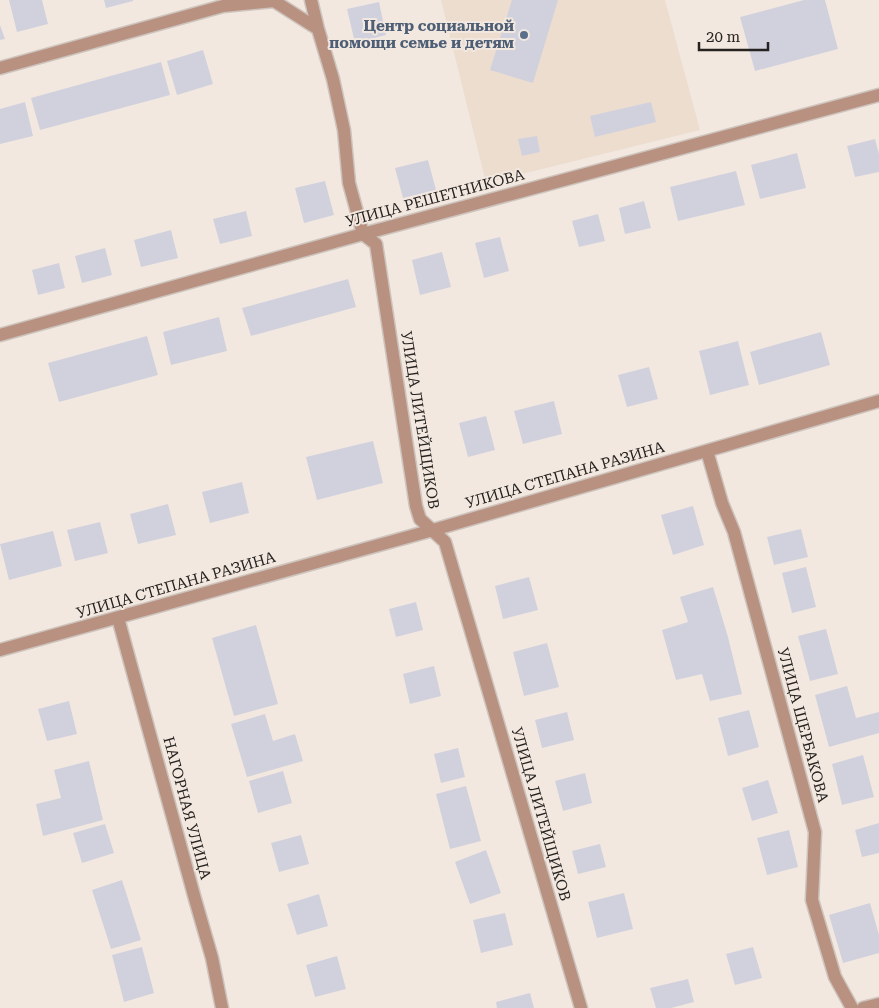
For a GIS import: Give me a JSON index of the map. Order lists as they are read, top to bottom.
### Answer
{
  "streets": {
    "street": [
      "УЛИЦА РЕШЕТНИКОВА",
      "УЛИЦА ЛИТЕЙЩИКОВ",
      "УЛИЦА СТЕПАНА РАЗИНА",
      "УЛИЦА ЩЕРБАКОВА",
      "НАГОРНАЯ УЛИЦА"
    ]
  },
  "crossings": [
    ["УЛИЦА РЕШЕТНИКОВА", "УЛИЦА ЛИТЕЙЩИКОВ"],
    ["УЛИЦА ЛИТЕЙЩИКОВ", "УЛИЦА СТЕПАНА РАЗИНА"],
    ["УЛИЦА СТЕПАНА РАЗИНА", "УЛИЦА ЩЕРБАКОВА"],
    ["УЛИЦА СТЕПАНА РАЗИНА", "НАГОРНАЯ УЛИЦА"]
  ],
  "places": ["Центр социальной помощи семье и детям"],
  "scale_bar": "20 m"
}
